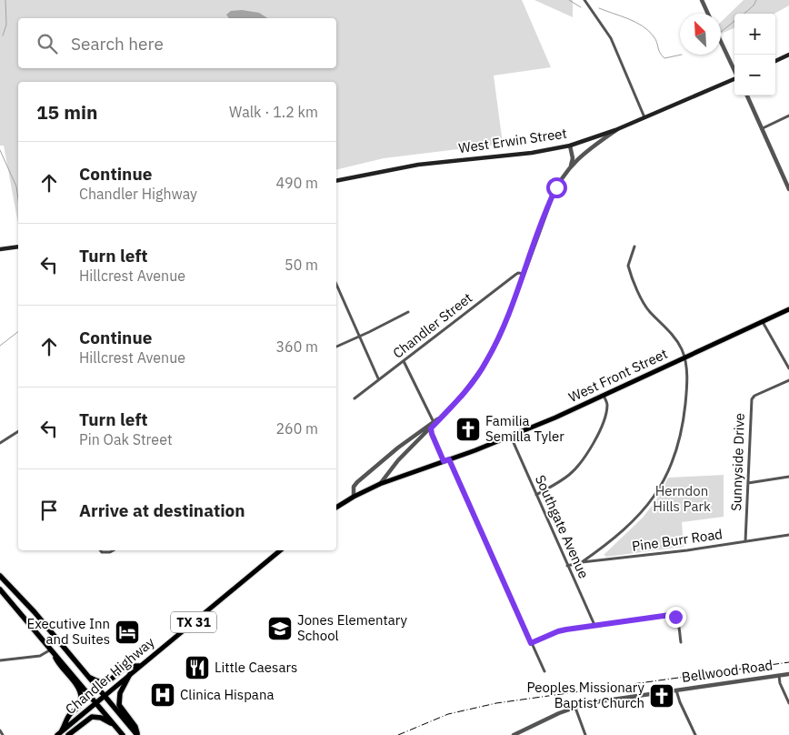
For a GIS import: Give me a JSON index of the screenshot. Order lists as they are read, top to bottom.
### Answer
{
  "streets": {
    "highway": ["TX 31", "Chandler Highway"],
    "main road": ["West Erwin Street", "West Front Street"],
    "street": [
      "Chandler Street",
      "Sunnyside Drive",
      "Southgate Avenue",
      "Pine Burr Road",
      "Bellwood Road"
    ]
  },
  "crossings": [
    ["West Front Street", "Southgate Avenue"],
    ["Sunnyside Drive", "Pine Burr Road"],
    ["Southgate Avenue", "Pine Burr Road"]
  ],
  "parks": ["Herndon Hills Park"],
  "places": {
    "church": ["Familia Semilla Tyler", "Peoples Missionary Baptist Church"],
    "school or university": ["Jones Elementary School"],
    "hotel": ["Executive Inn and Suites"],
    "restaurant": ["Little Caesars"],
    "hospital": ["Clinica Hispana"]
  },
  "north": "top left",
  "page": {
    "map_buttons": ["+", "−"],
    "search": "Search here",
    "heading": ["15 min", "Walk · 1.2 km"],
    "list": [
      ["Continue", "Chandler Highway", "490 m"],
      ["Turn left", "Hillcrest Avenue", "50 m"],
      ["Continue", "Hillcrest Avenue", "360 m"],
      ["Turn left", "Pin Oak Street", "260 m"],
      "Arrive at destination"
    ]
  }
}
